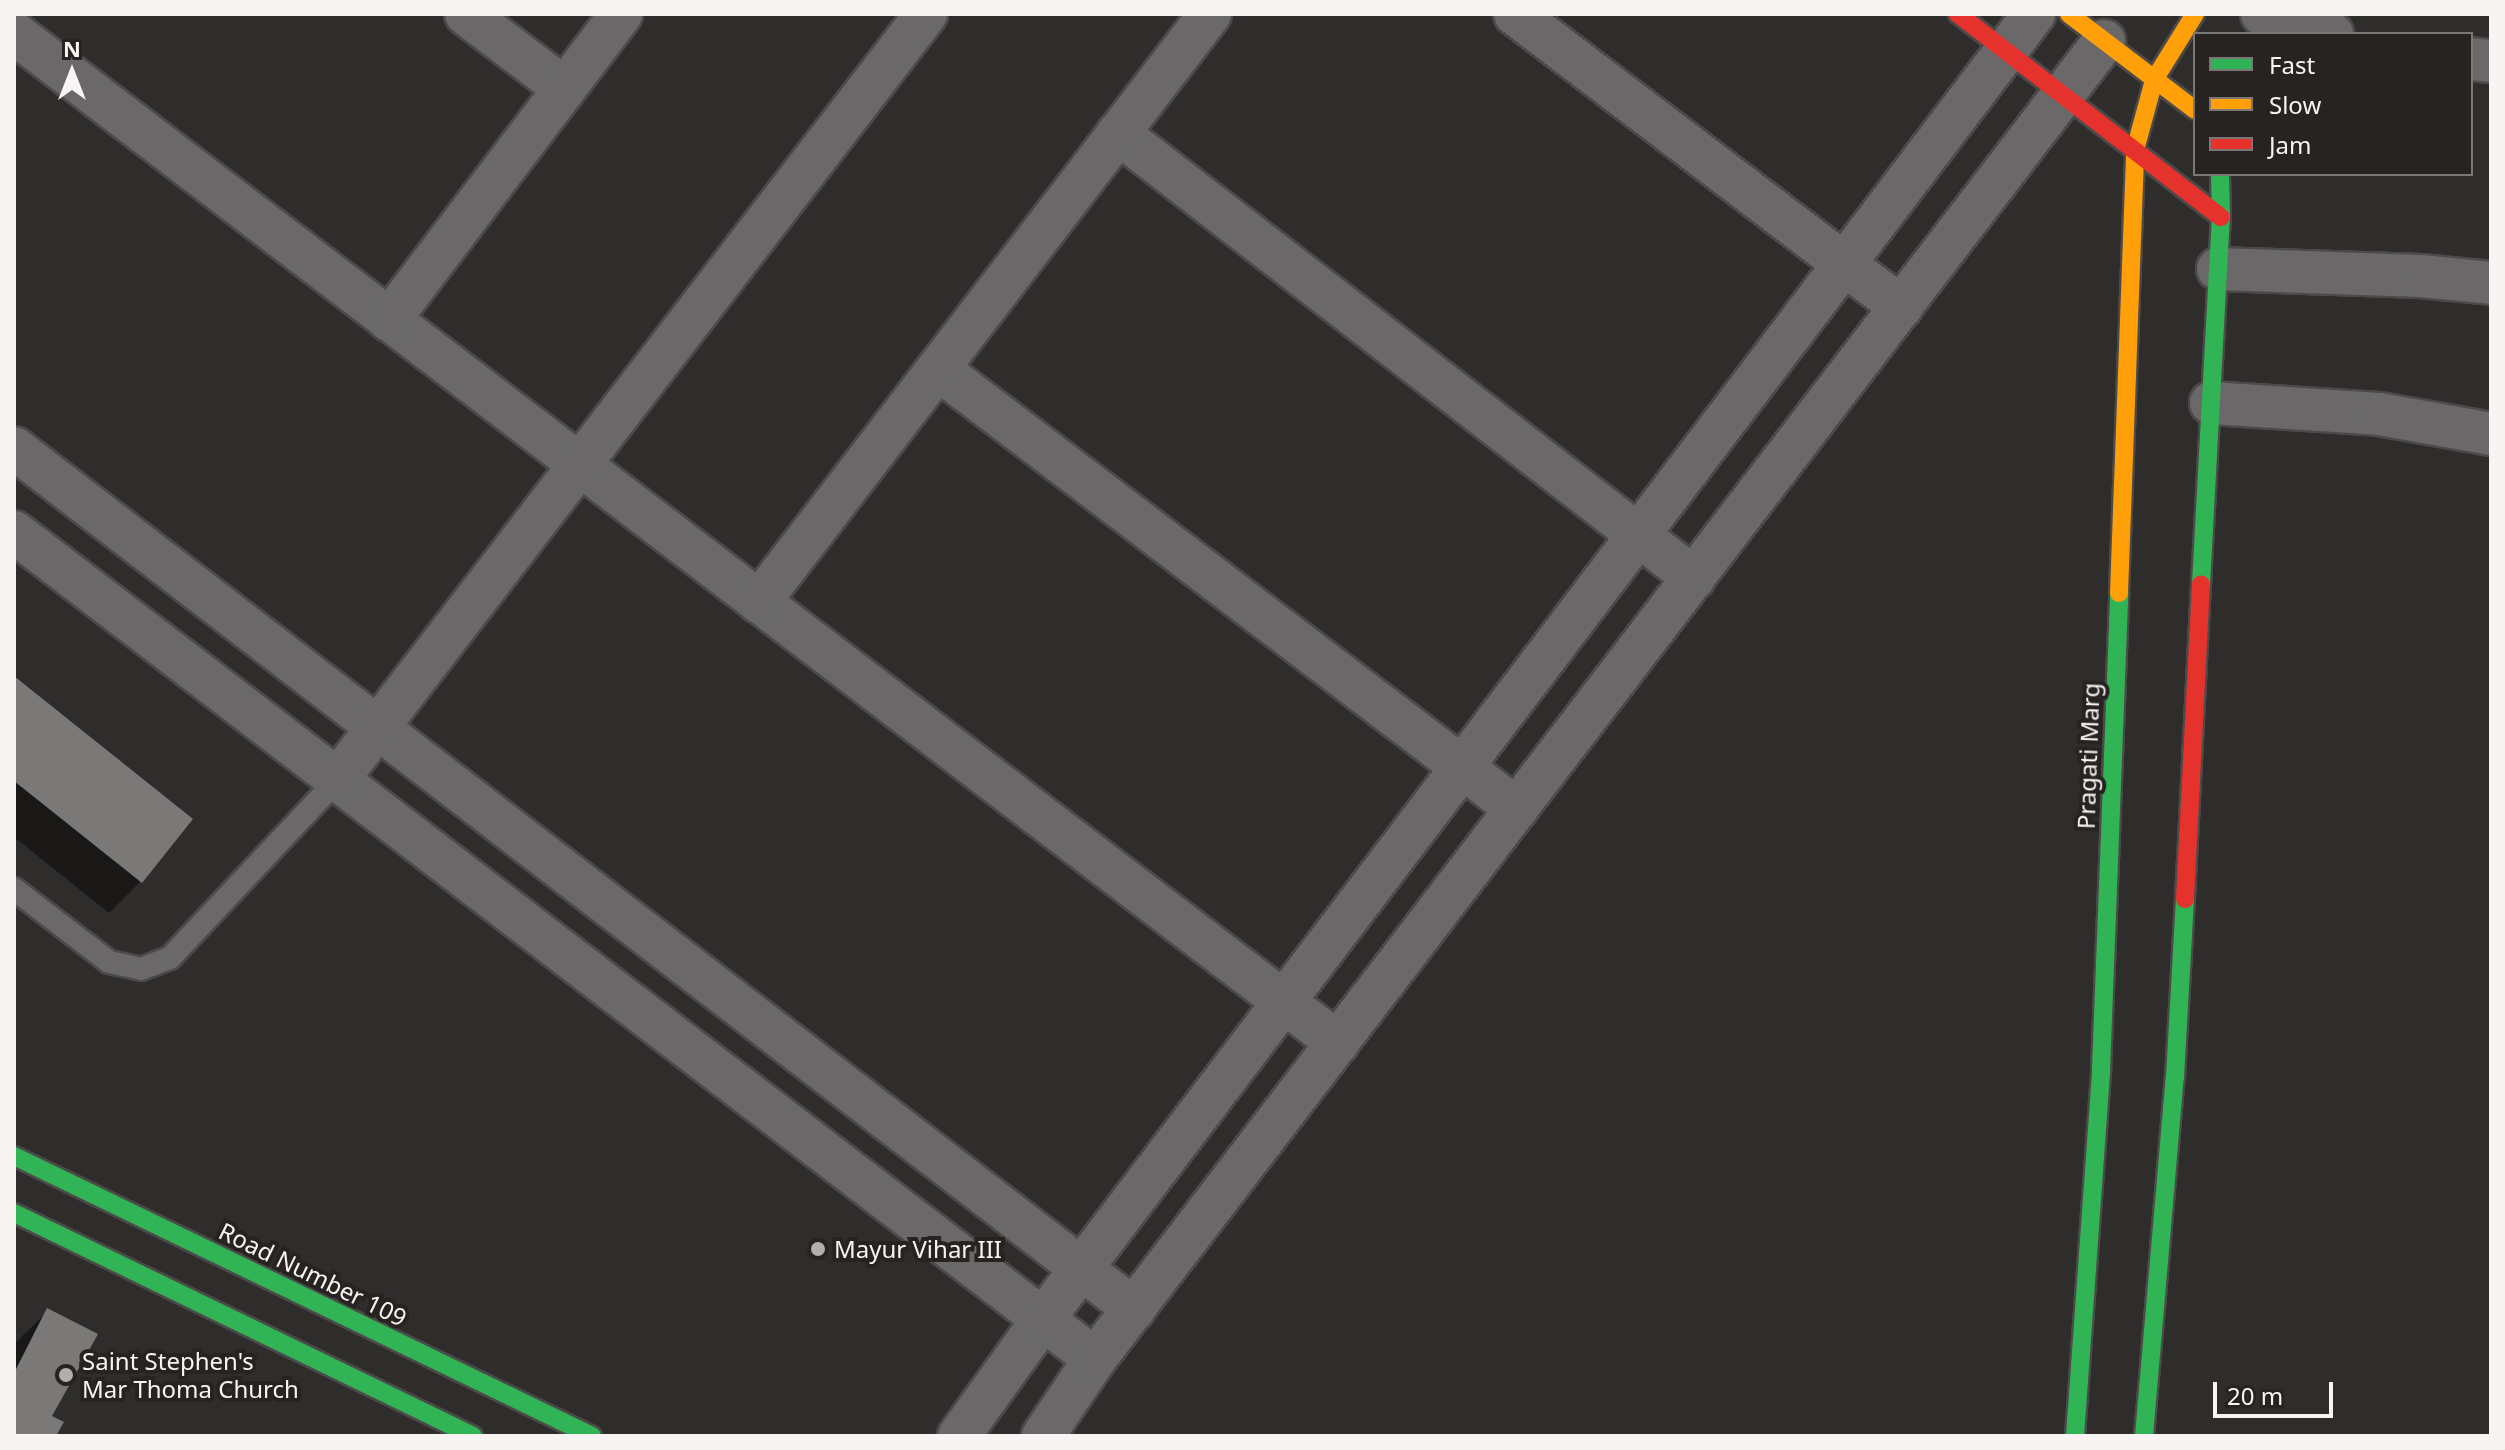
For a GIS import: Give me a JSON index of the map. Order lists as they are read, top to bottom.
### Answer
{
  "streets": {
    "main road": ["Pragati Marg", "Road Number 109"]
  },
  "places": ["Mayur Vihar III", "Saint Stephen's Mar Thoma Church"],
  "legend": ["Fast", "Slow", "Jam"],
  "scale_bar": "20 m",
  "north": "top"
}
